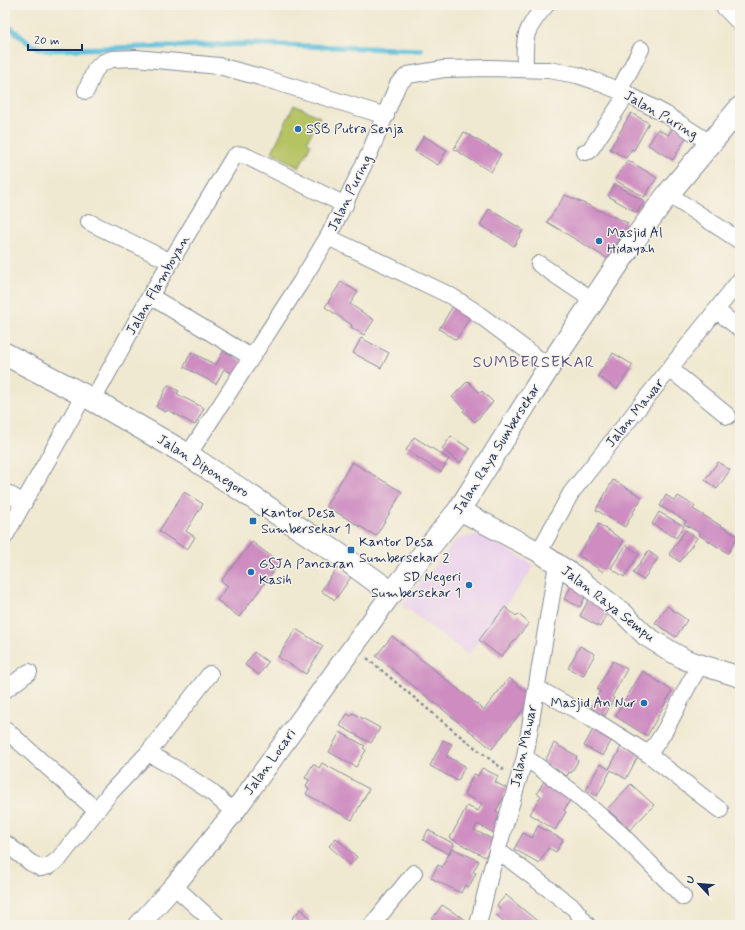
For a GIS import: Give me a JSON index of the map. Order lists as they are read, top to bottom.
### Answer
{
  "streets": {
    "main road": ["Jalan Raya Sumbersekar", "Jalan Diponegoro"],
    "street": [
      "Jalan Puring",
      "Jalan Flamboyan",
      "Jalan Mawar",
      "Jalan Raya Sempu",
      "Jalan Locari"
    ]
  },
  "crossings": [
    ["Jalan Puring", "Jalan Flamboyan"],
    ["Jalan Puring", "Jalan Raya Sumbersekar"],
    ["Jalan Puring", "Jalan Diponegoro"],
    ["Jalan Flamboyan", "Jalan Diponegoro"],
    ["Jalan Mawar", "Jalan Raya Sempu"],
    ["Jalan Raya Sumbersekar", "Jalan Diponegoro"],
    ["Jalan Raya Sumbersekar", "Jalan Raya Sempu"],
    ["Jalan Raya Sumbersekar", "Jalan Locari"],
    ["Jalan Diponegoro", "Jalan Locari"]
  ],
  "districts": ["SUMBERSEKAR"],
  "places": {
    "other": [
      "SSB Putra Senja",
      "Masjid Al Hidayah",
      "GSJA Pancaran Kasih",
      "SD Negeri Sumbersekar 1",
      "Masjid An Nur"
    ],
    "transit": ["Kantor Desa Sumbersekar 1", "Kantor Desa Sumbersekar 2"]
  },
  "scale_bar": "20 m",
  "north": "top left"
}
